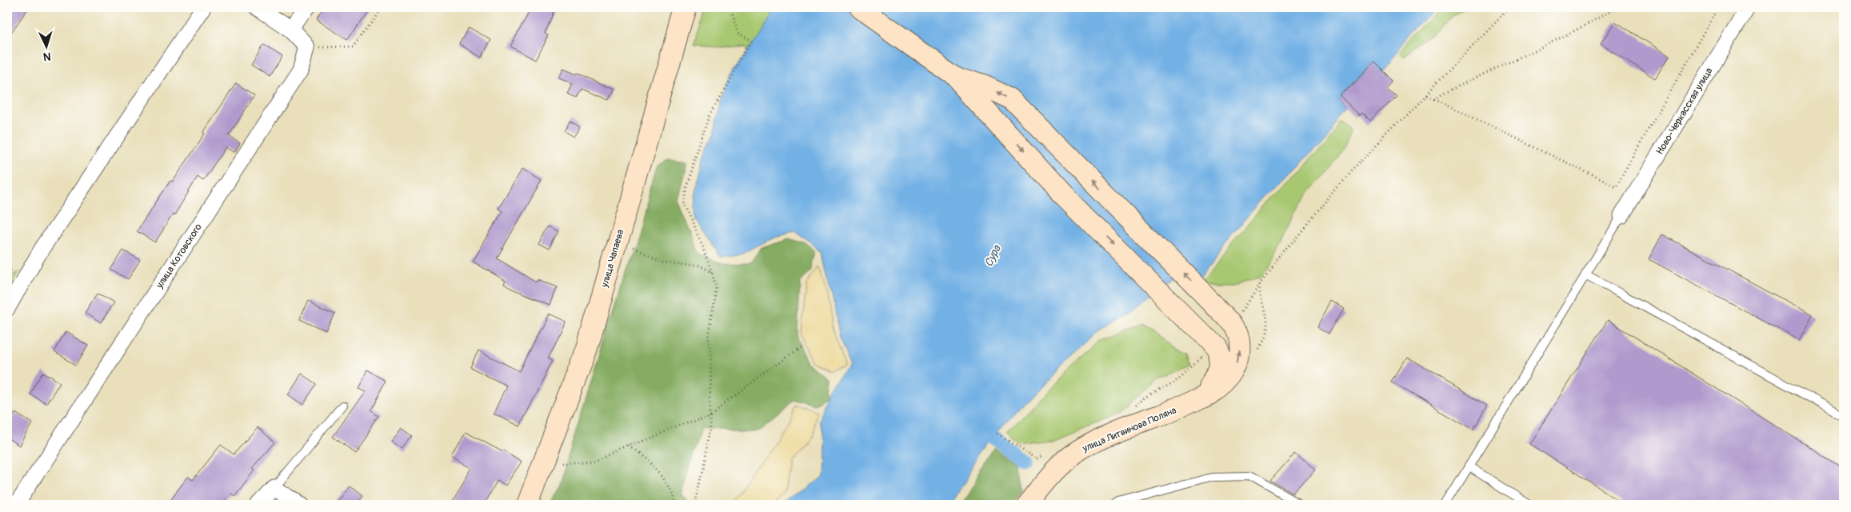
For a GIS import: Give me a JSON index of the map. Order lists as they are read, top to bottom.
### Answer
{
  "streets": {
    "main road": ["улица Чапаева", "улица Литвинова Поляна"],
    "street": ["Ново-Черкасская улица", "улица Котовского"]
  },
  "water": ["Сура"],
  "north": "bottom"
}
